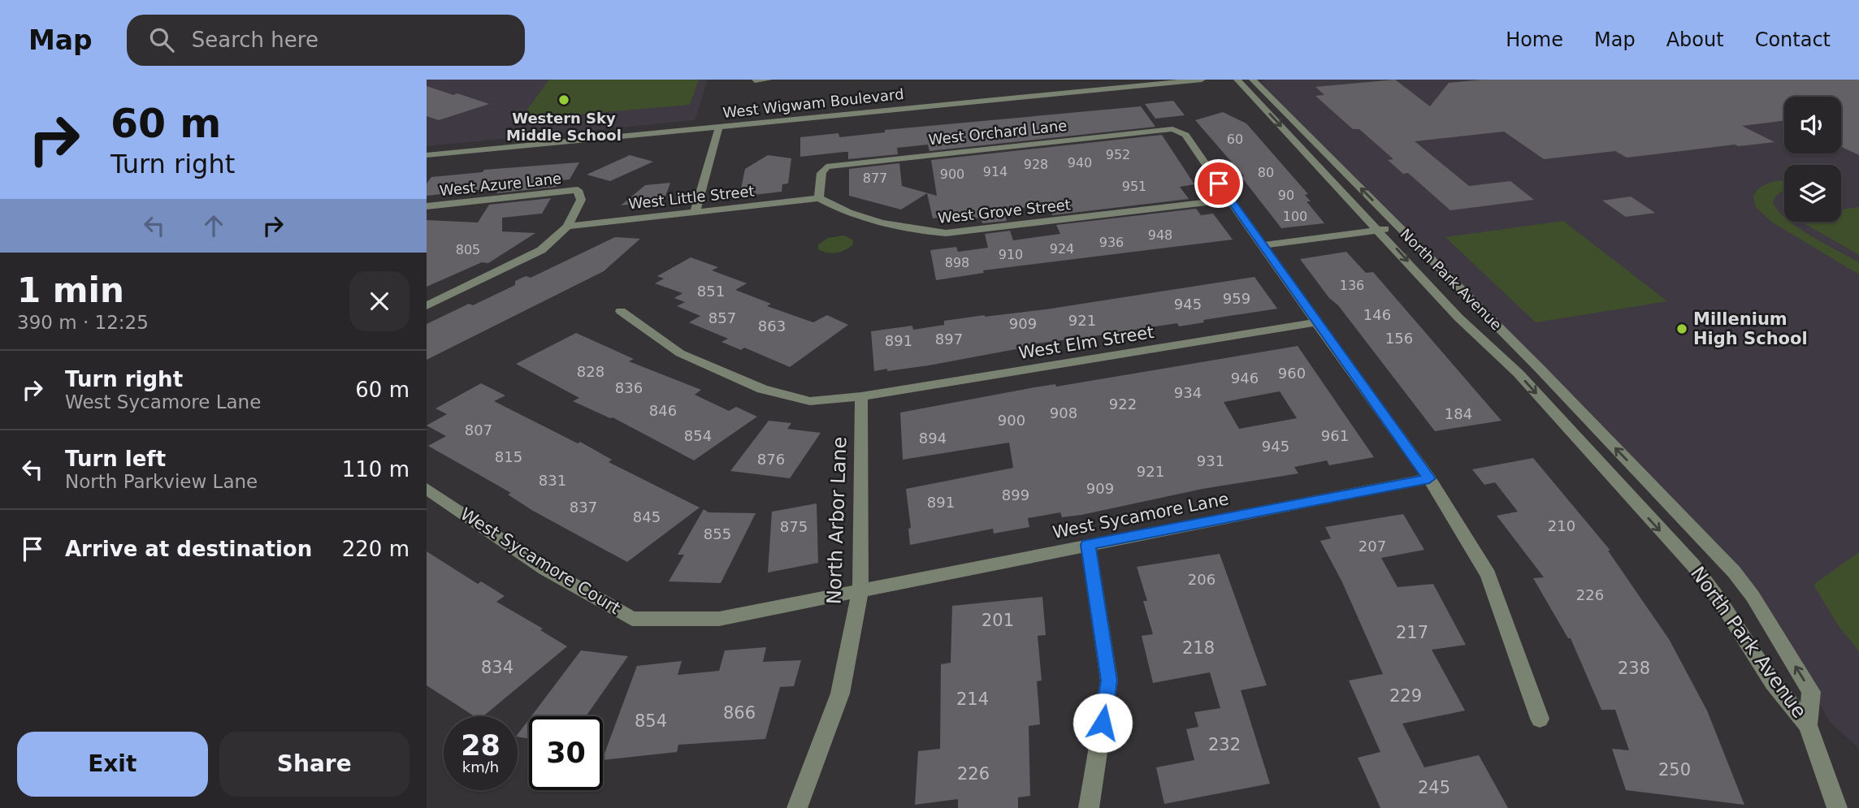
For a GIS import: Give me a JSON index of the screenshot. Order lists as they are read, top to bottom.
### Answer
{
  "streets": {
    "street": [
      "West Wigwam Boulevard",
      "West Orchard Lane",
      "West Azure Lane",
      "West Little Street",
      "West Grove Street",
      "North Park Avenue",
      "West Elm Street",
      "West Sycamore Lane",
      "North Arbor Lane",
      "West Sycamore Court"
    ]
  },
  "crossings": [
    ["West Orchard Lane", "West Little Street"],
    ["West Orchard Lane", "West Grove Street"],
    ["West Azure Lane", "West Little Street"],
    ["West Little Street", "West Grove Street"],
    ["West Elm Street", "North Arbor Lane"],
    ["West Sycamore Lane", "North Arbor Lane"],
    ["West Sycamore Lane", "West Sycamore Court"],
    ["North Arbor Lane", "West Sycamore Court"]
  ],
  "places": ["Western Sky Middle School", "Millenium High School"],
  "house_numbers": [
    "60",
    "952",
    "940",
    "928",
    "914",
    "80",
    "900",
    "877",
    "951",
    "90",
    "100",
    "948",
    "936",
    "924",
    "805",
    "910",
    "898",
    "136",
    "851",
    "959",
    "945",
    "146",
    "857",
    "921",
    "909",
    "863",
    "156",
    "897",
    "891",
    "828",
    "960",
    "946",
    "836",
    "934",
    "922",
    "846",
    "908",
    "184",
    "900",
    "807",
    "854",
    "961",
    "894",
    "945",
    "815",
    "876",
    "931",
    "921",
    "831",
    "909",
    "899",
    "891",
    "837",
    "845",
    "210",
    "875",
    "855",
    "207",
    "206",
    "226",
    "201",
    "217",
    "218",
    "834",
    "238",
    "229",
    "214",
    "866",
    "854",
    "232",
    "250",
    "226",
    "245"
  ],
  "page": {
    "header": "Map",
    "search": "Search here",
    "nav": [
      "Home",
      "Map",
      "About",
      "Contact"
    ],
    "turn": ["60 m", "Turn right"],
    "heading": ["1 min", "390 m · 12:25"],
    "list": [
      {
        "name": "Turn right",
        "note": "West Sycamore Lane",
        "value": "60 m"
      },
      {
        "name": "Turn left",
        "note": "North Parkview Lane",
        "value": "110 m"
      },
      {
        "name": "Arrive at destination",
        "value": "220 m"
      }
    ],
    "speed": "28 km/h",
    "limit": "30",
    "buttons": ["Exit", "Share"]
  }
}
